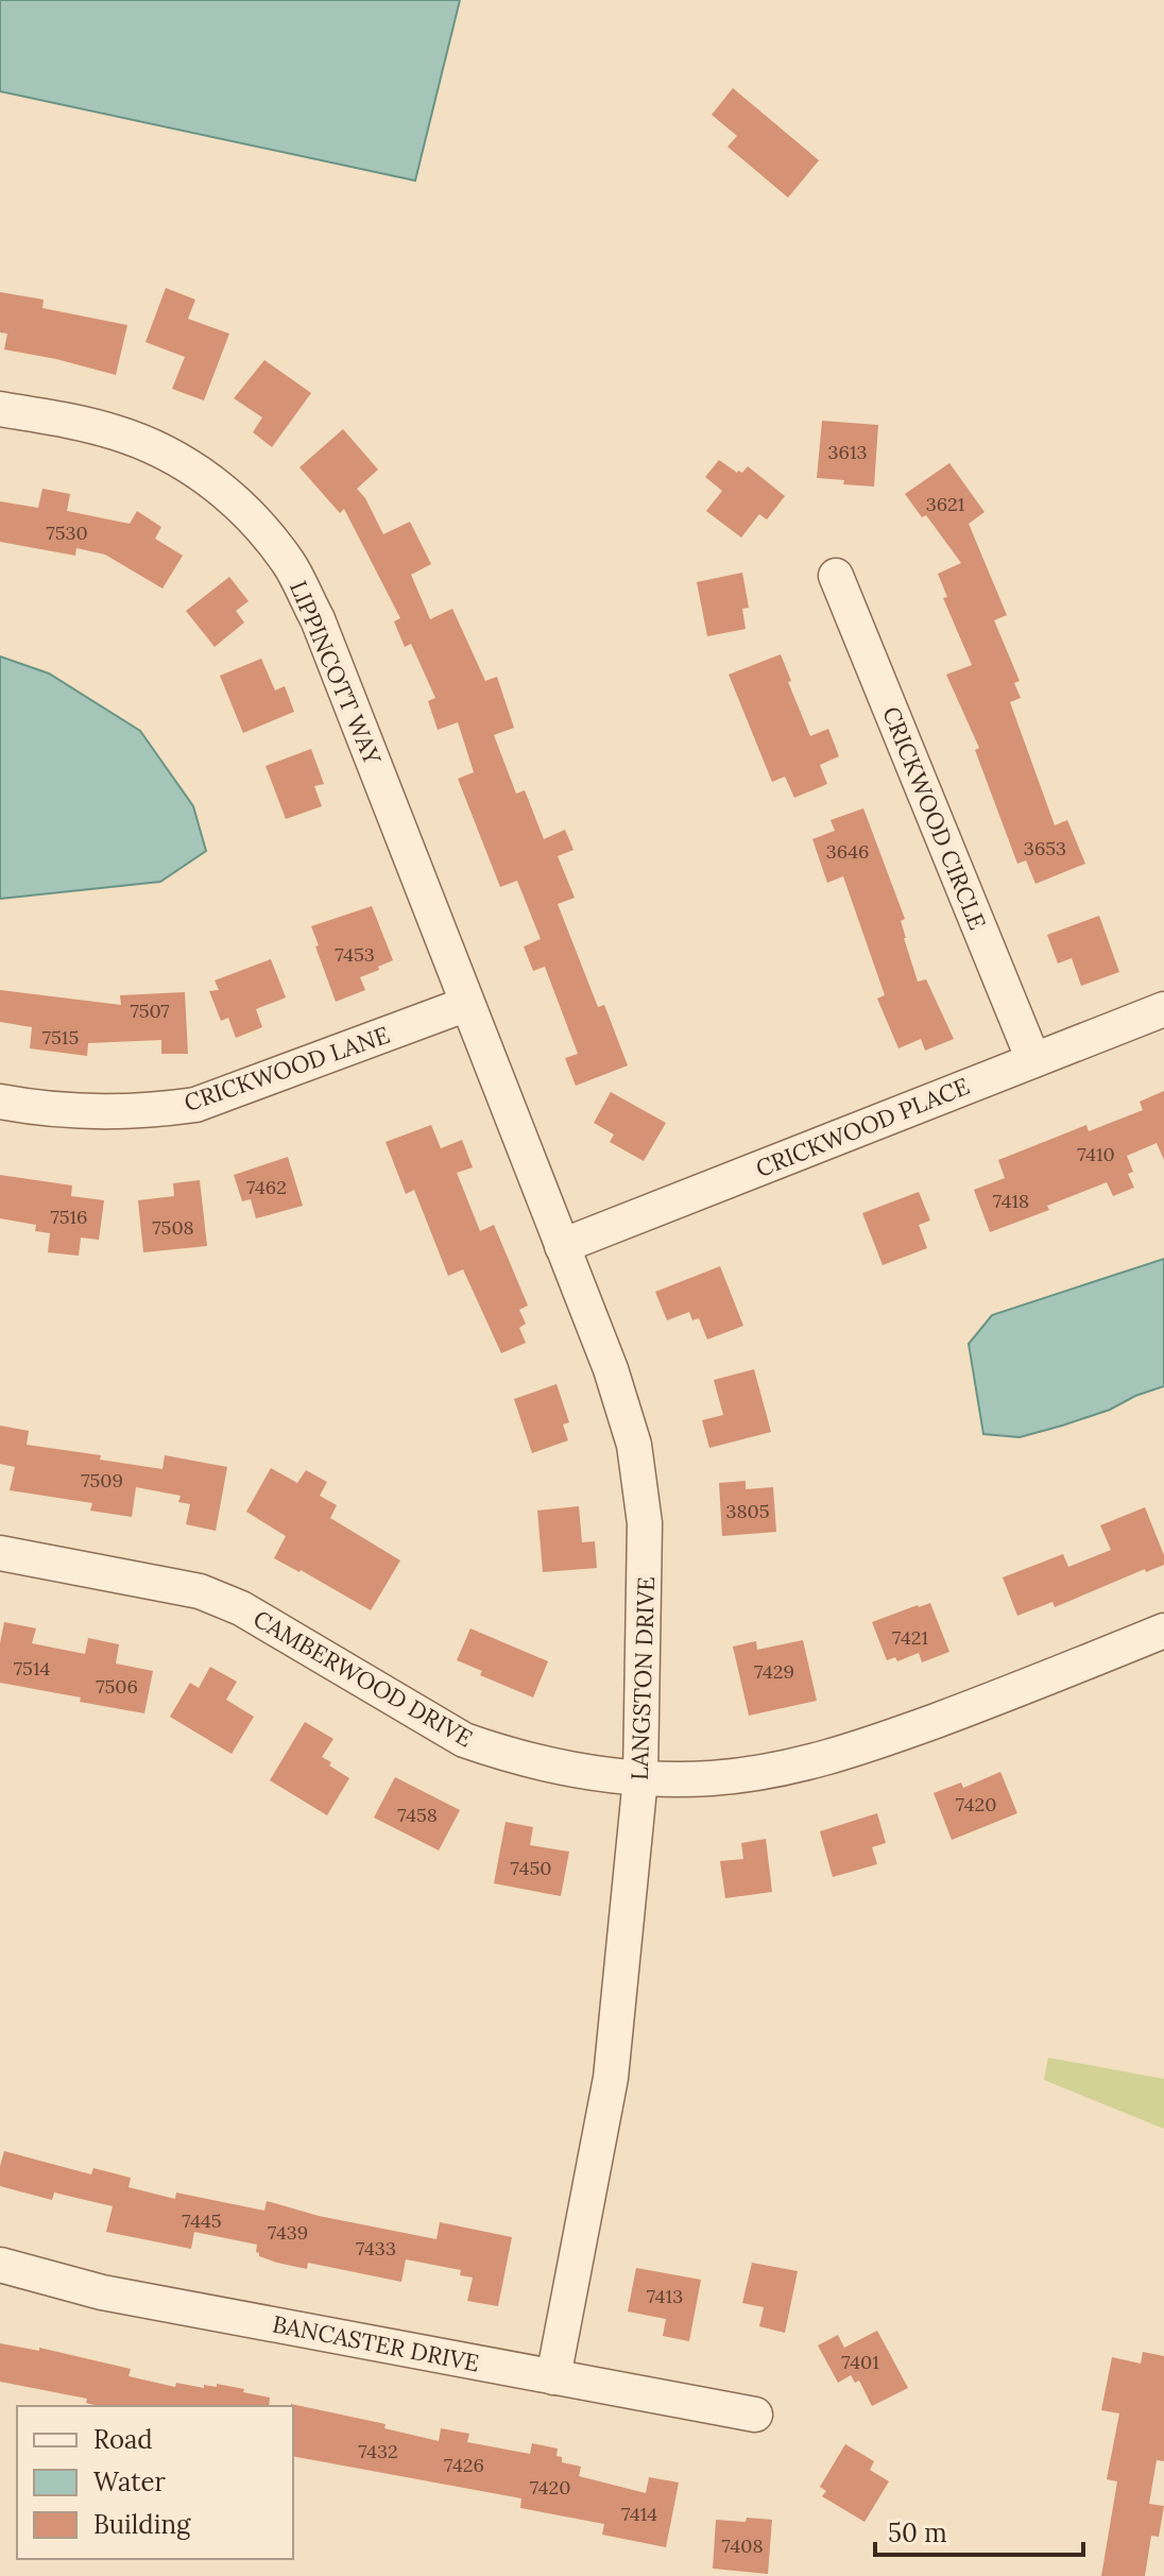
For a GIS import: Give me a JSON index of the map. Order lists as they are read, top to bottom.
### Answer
{
  "streets": {
    "street": [
      "LIPPINCOTT WAY",
      "CRICKWOOD CIRCLE",
      "CRICKWOOD LANE",
      "CRICKWOOD PLACE",
      "CAMBERWOOD DRIVE",
      "LANGSTON DRIVE",
      "BANCASTER DRIVE"
    ]
  },
  "crossings": [
    ["LIPPINCOTT WAY", "CRICKWOOD LANE"],
    ["LIPPINCOTT WAY", "LANGSTON DRIVE"],
    ["CRICKWOOD CIRCLE", "CRICKWOOD PLACE"],
    ["CRICKWOOD LANE", "LANGSTON DRIVE"],
    ["CRICKWOOD PLACE", "LANGSTON DRIVE"],
    ["CAMBERWOOD DRIVE", "LANGSTON DRIVE"],
    ["LANGSTON DRIVE", "BANCASTER DRIVE"]
  ],
  "house_numbers": [
    "3613",
    "3621",
    "7530",
    "3653",
    "3646",
    "7453",
    "7507",
    "7515",
    "7410",
    "7462",
    "7418",
    "7516",
    "7508",
    "7509",
    "3805",
    "7421",
    "7514",
    "7429",
    "7506",
    "7420",
    "7458",
    "7450",
    "7445",
    "7439",
    "7433",
    "7413",
    "7401",
    "7432",
    "7426",
    "7420",
    "7414",
    "7408"
  ],
  "legend": ["Road", "Water", "Building"],
  "scale_bar": "50 m"
}
